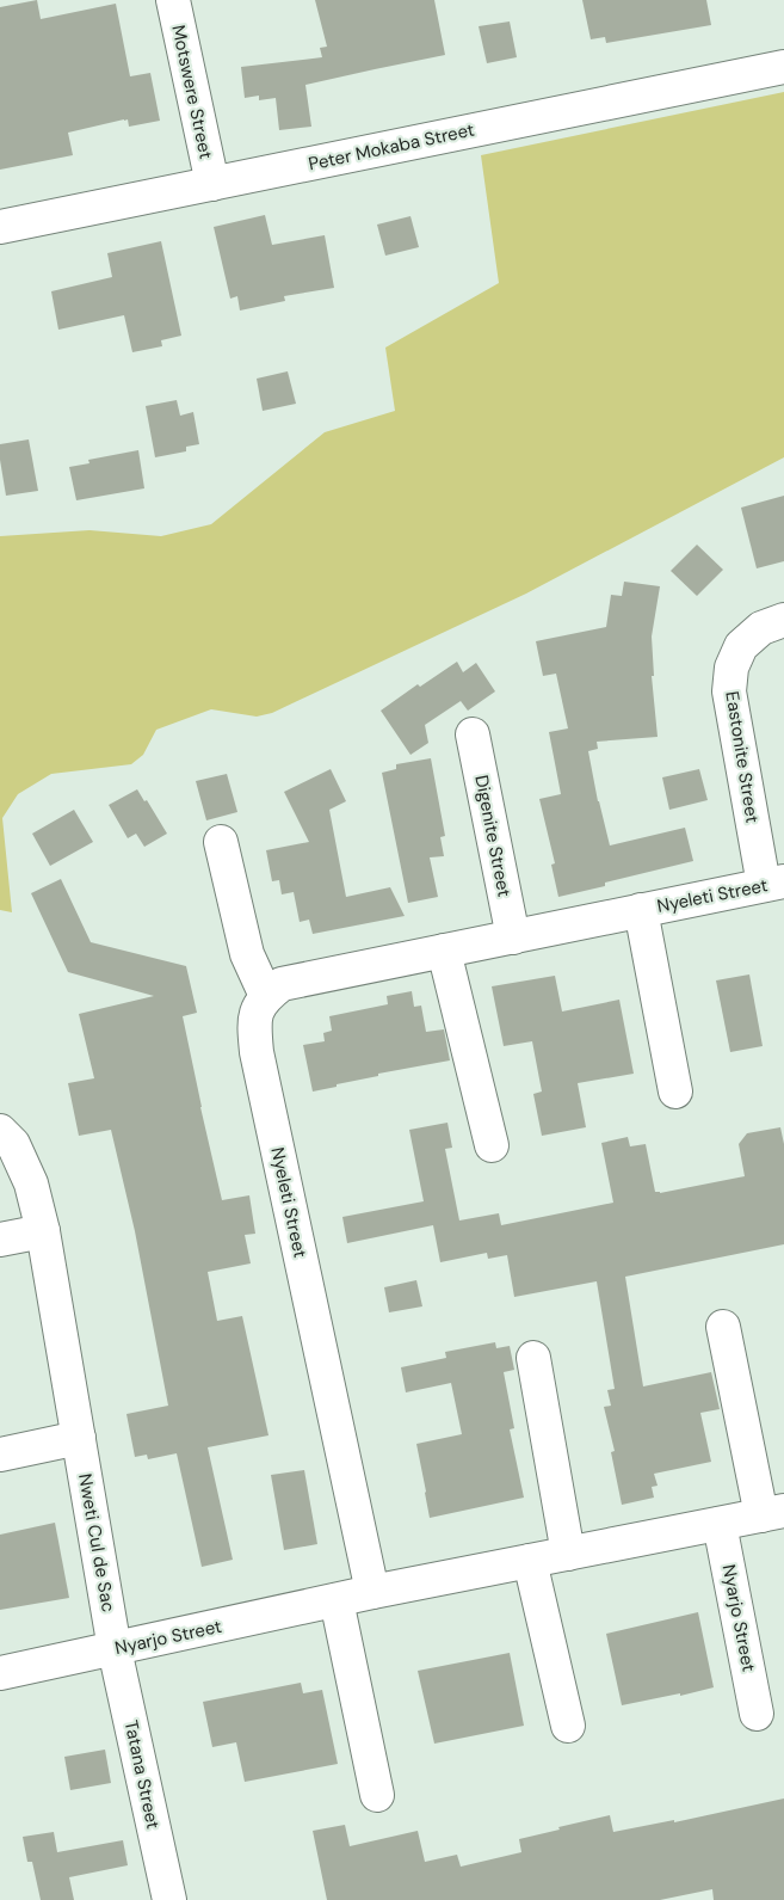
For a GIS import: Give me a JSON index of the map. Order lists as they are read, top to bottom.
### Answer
{
  "streets": {
    "street": [
      "Motswere Street",
      "Peter Mokaba Street",
      "Eastonite Street",
      "Digenite Street",
      "Nyeleti Street",
      "Nweti Cul de Sac",
      "Nyarjo Street",
      "Tatana Street"
    ]
  },
  "crossings": [
    ["Motswere Street", "Peter Mokaba Street"],
    ["Eastonite Street", "Nyeleti Street"],
    ["Digenite Street", "Nyeleti Street"],
    ["Nyeleti Street", "Nyarjo Street"],
    ["Nweti Cul de Sac", "Nyarjo Street"],
    ["Nweti Cul de Sac", "Tatana Street"],
    ["Nyarjo Street", "Tatana Street"]
  ]
}
